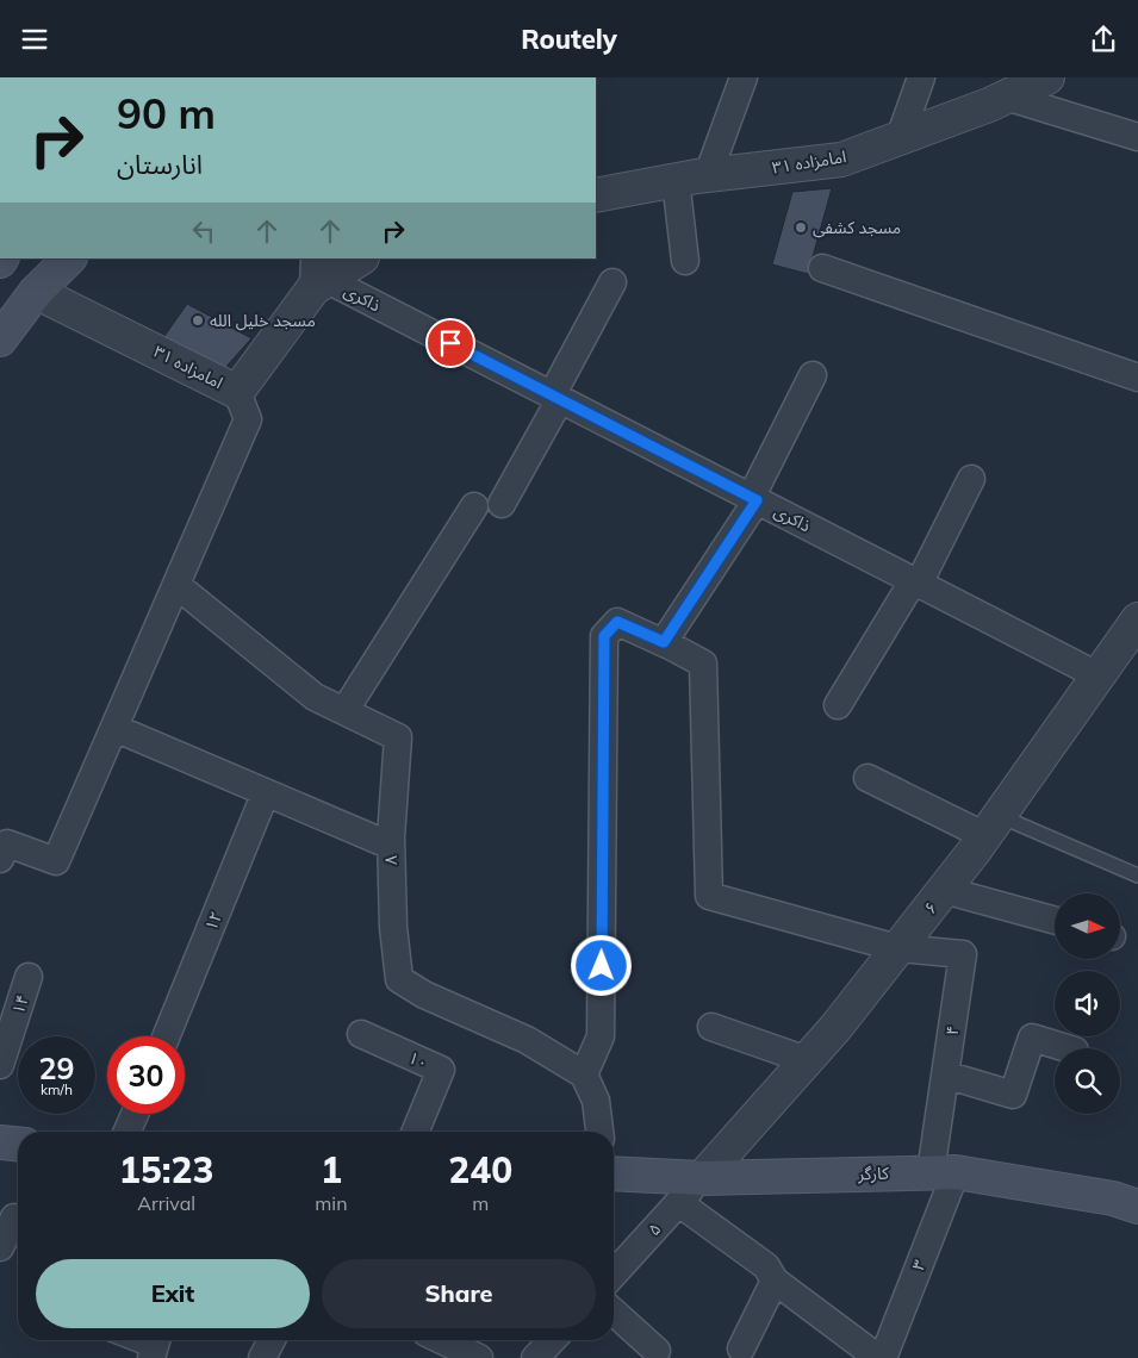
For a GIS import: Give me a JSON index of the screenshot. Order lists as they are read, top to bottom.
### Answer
{
  "streets": {
    "main road": ["کارگر"],
    "street": [
      "امامزاده ۳۱",
      "ذاکری",
      "۸",
      "۶",
      "۱۲",
      "۱۴",
      "۴",
      "۱۰",
      "۵",
      "۳"
    ]
  },
  "crossings": [
    ["امامزاده ۳۱", "ذاکری"],
    ["ذاکری", "۶"],
    ["۶", "۴"],
    ["۶", "کارگر"],
    ["۶", "۵"],
    ["۴", "کارگر"],
    ["۴", "۳"],
    ["کارگر", "۵"],
    ["کارگر", "۳"]
  ],
  "places": ["مسجد کشفی", "مسجد خلیل الله"],
  "north": "right",
  "page": {
    "header": "Routely",
    "turn": ["90 m", "انارستان"],
    "speed": "29 km/h",
    "limit": "30",
    "eta": [
      "15:23",
      "Arrival",
      "1",
      "min",
      "240",
      "m"
    ],
    "buttons": ["Exit", "Share"]
  }
}
